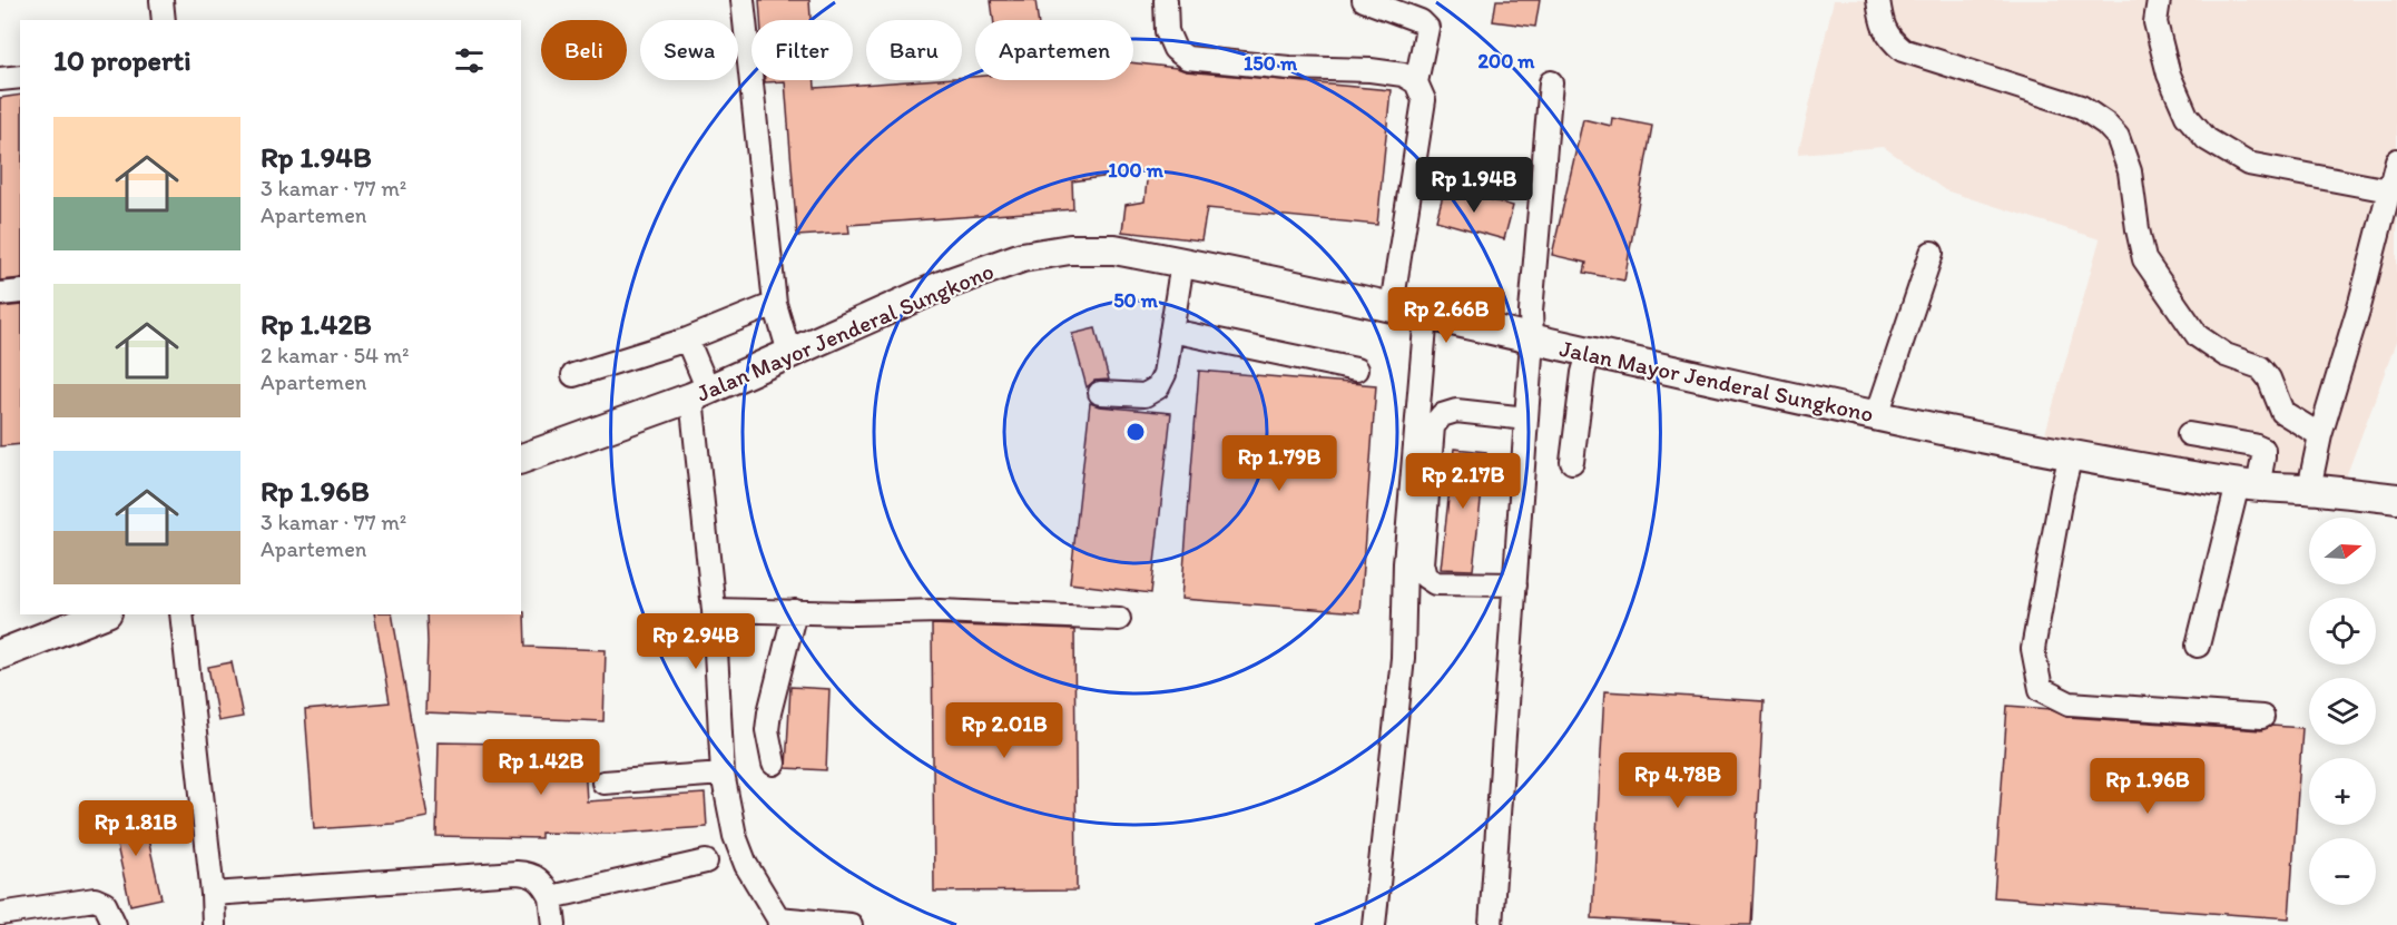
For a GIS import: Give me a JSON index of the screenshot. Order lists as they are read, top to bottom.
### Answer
{
  "streets": {
    "main road": ["Jalan Mayor Jenderal Sungkono"]
  },
  "north": "right",
  "page": {
    "chip": [
      "Beli",
      "Sewa",
      "Filter",
      "Baru",
      "Apartemen"
    ],
    "heading": "10 properti",
    "list": [
      {
        "name": "Rp 1.94B",
        "note": "3 kamar · 77 m² · Apartemen"
      },
      {
        "name": "Rp 1.42B",
        "note": "2 kamar · 54 m² · Apartemen"
      },
      {
        "name": "Rp 1.96B",
        "note": "3 kamar · 77 m² · Apartemen"
      }
    ],
    "price": [
      "Rp 1.94B",
      "Rp 2.66B",
      "Rp 1.79B",
      "Rp 2.17B",
      "Rp 2.94B",
      "Rp 2.01B",
      "Rp 1.42B",
      "Rp 4.78B",
      "Rp 1.96B",
      "Rp 1.81B"
    ],
    "map_buttons": ["+", "−"]
  },
  "rings": [
    "200 m",
    "150 m",
    "100 m",
    "50 m"
  ]
}
